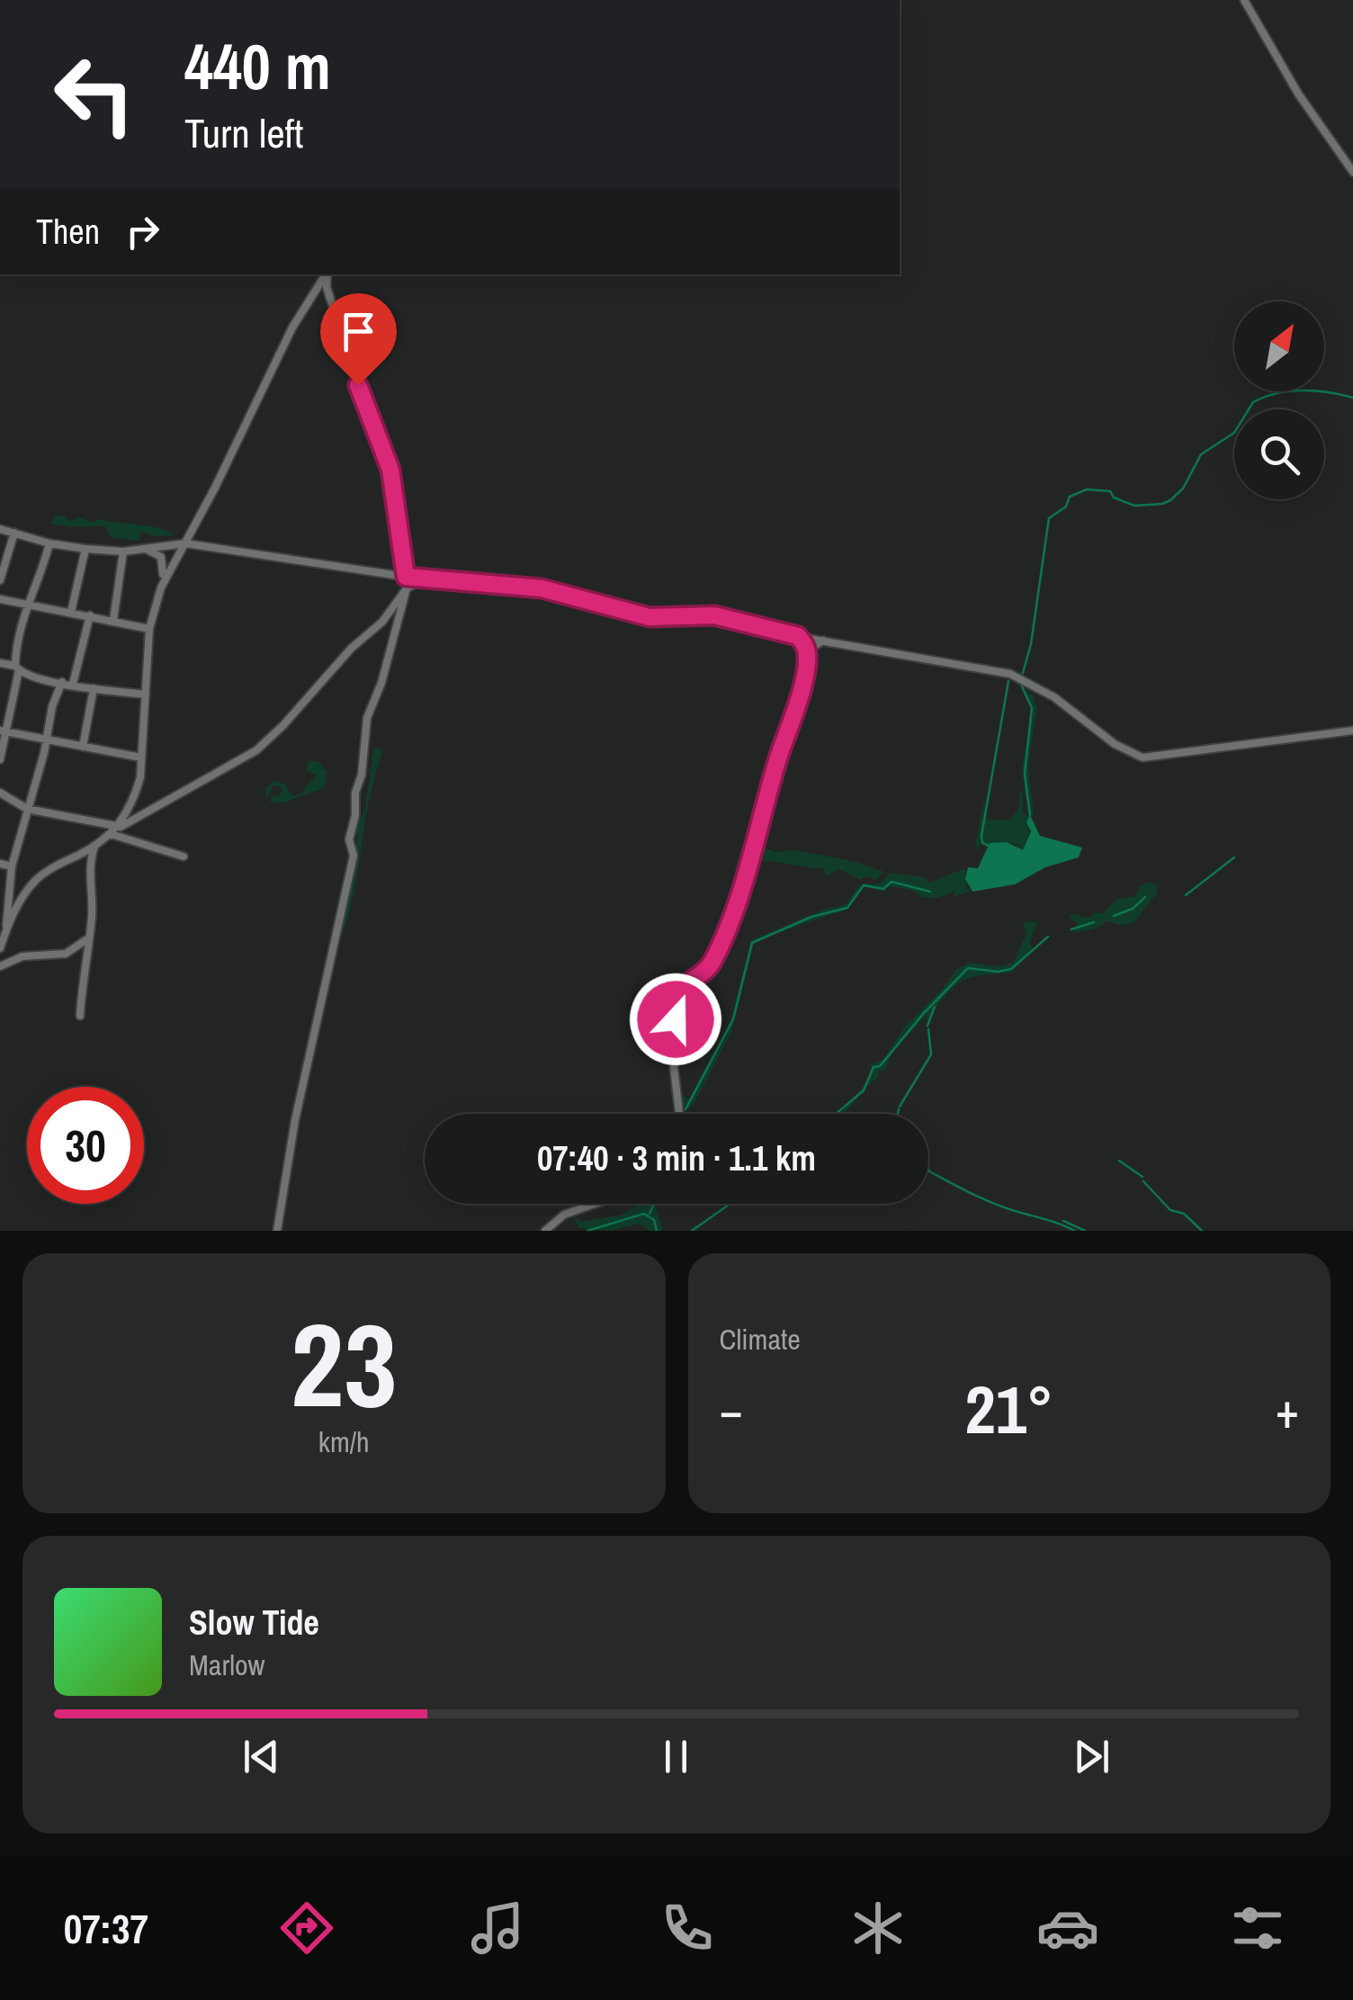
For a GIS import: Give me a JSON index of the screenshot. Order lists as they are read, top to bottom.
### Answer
{
  "north": "top right",
  "page": {
    "turn": ["440 m", "Turn left"],
    "then": "Then",
    "limit": "30",
    "trip": "07:40 · 3 min · 1.1 km",
    "tile": [
      ["23", "km/h"],
      "Climate"
    ],
    "heat": ["−", "21°", "+"],
    "song": ["Slow Tide", "Marlow"],
    "tabs": "07:37"
  }
}
